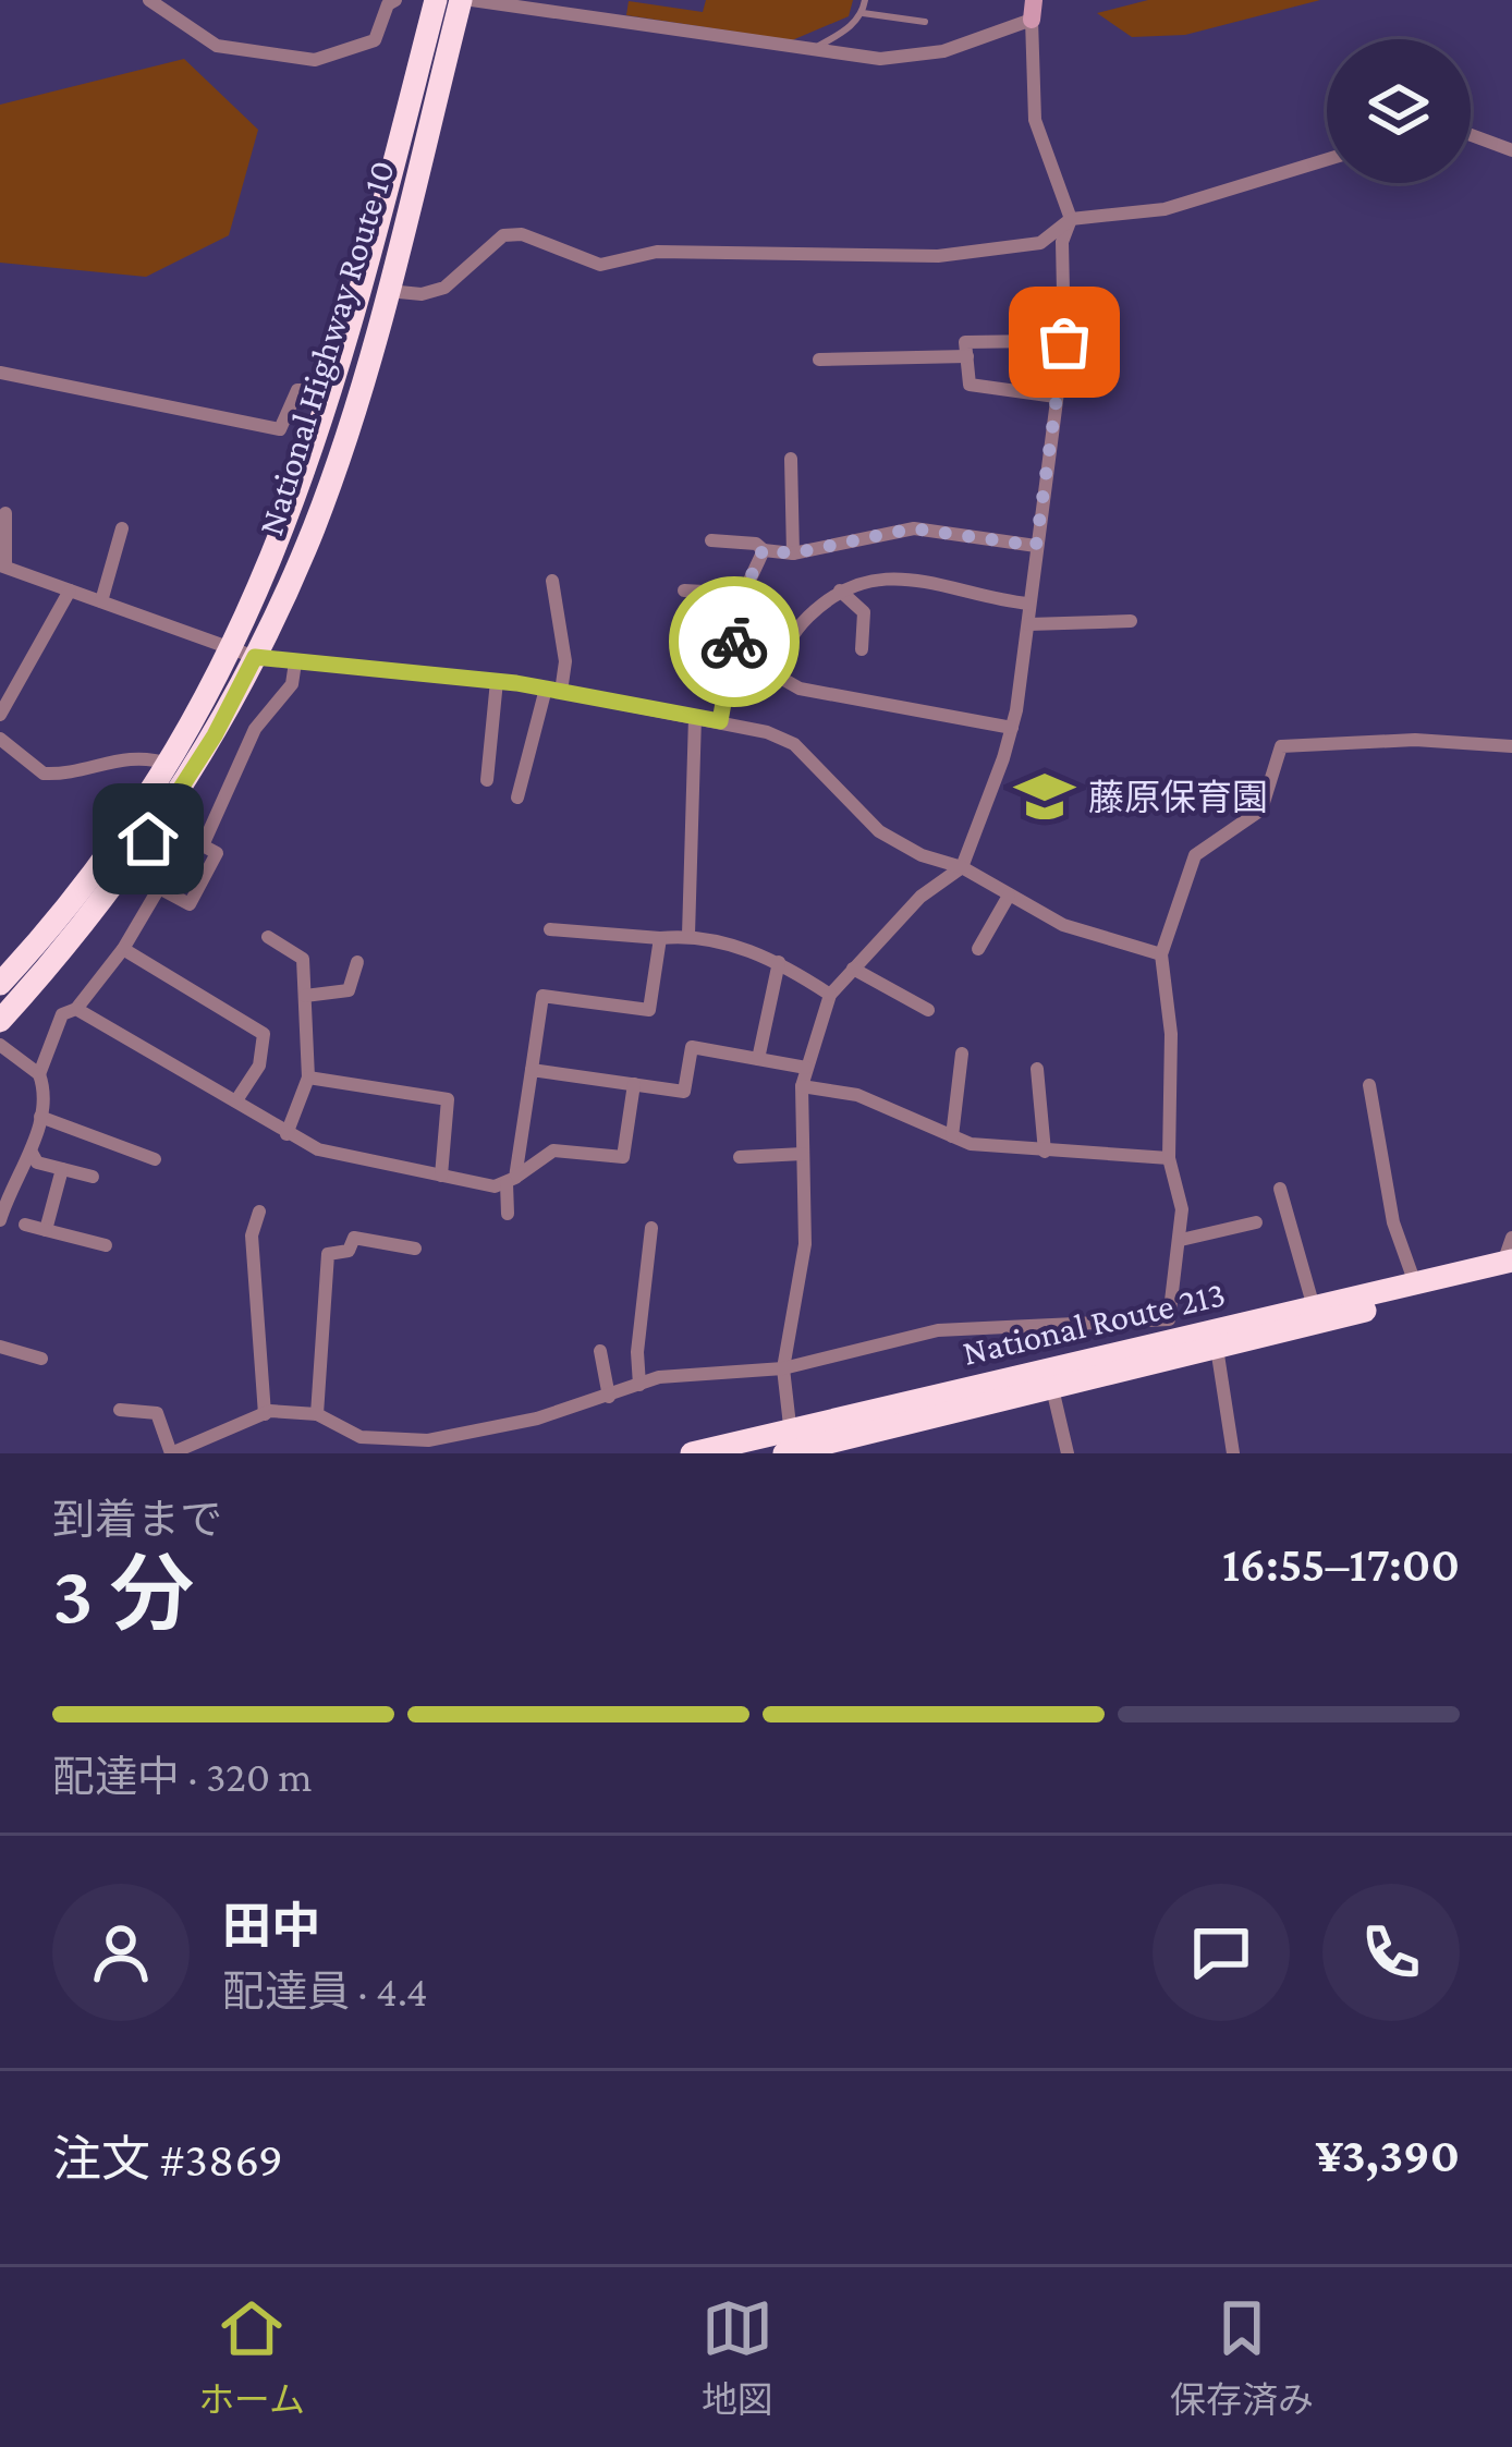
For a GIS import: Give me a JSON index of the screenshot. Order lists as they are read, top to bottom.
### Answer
{
  "streets": {
    "highway": ["National Highway Route 10", "National Route 213"]
  },
  "places": {
    "school or university": ["藤原保育園"]
  },
  "page": {
    "heading": ["3 分", "到着まで", "16:55–17:00"],
    "panel": [
      "田中",
      "配達員 · 4.4",
      "注文 #3869",
      "¥3,390"
    ],
    "bar": "配達中 · 320 m",
    "tabs": ["ホーム", "地図", "保存済み"]
  }
}
